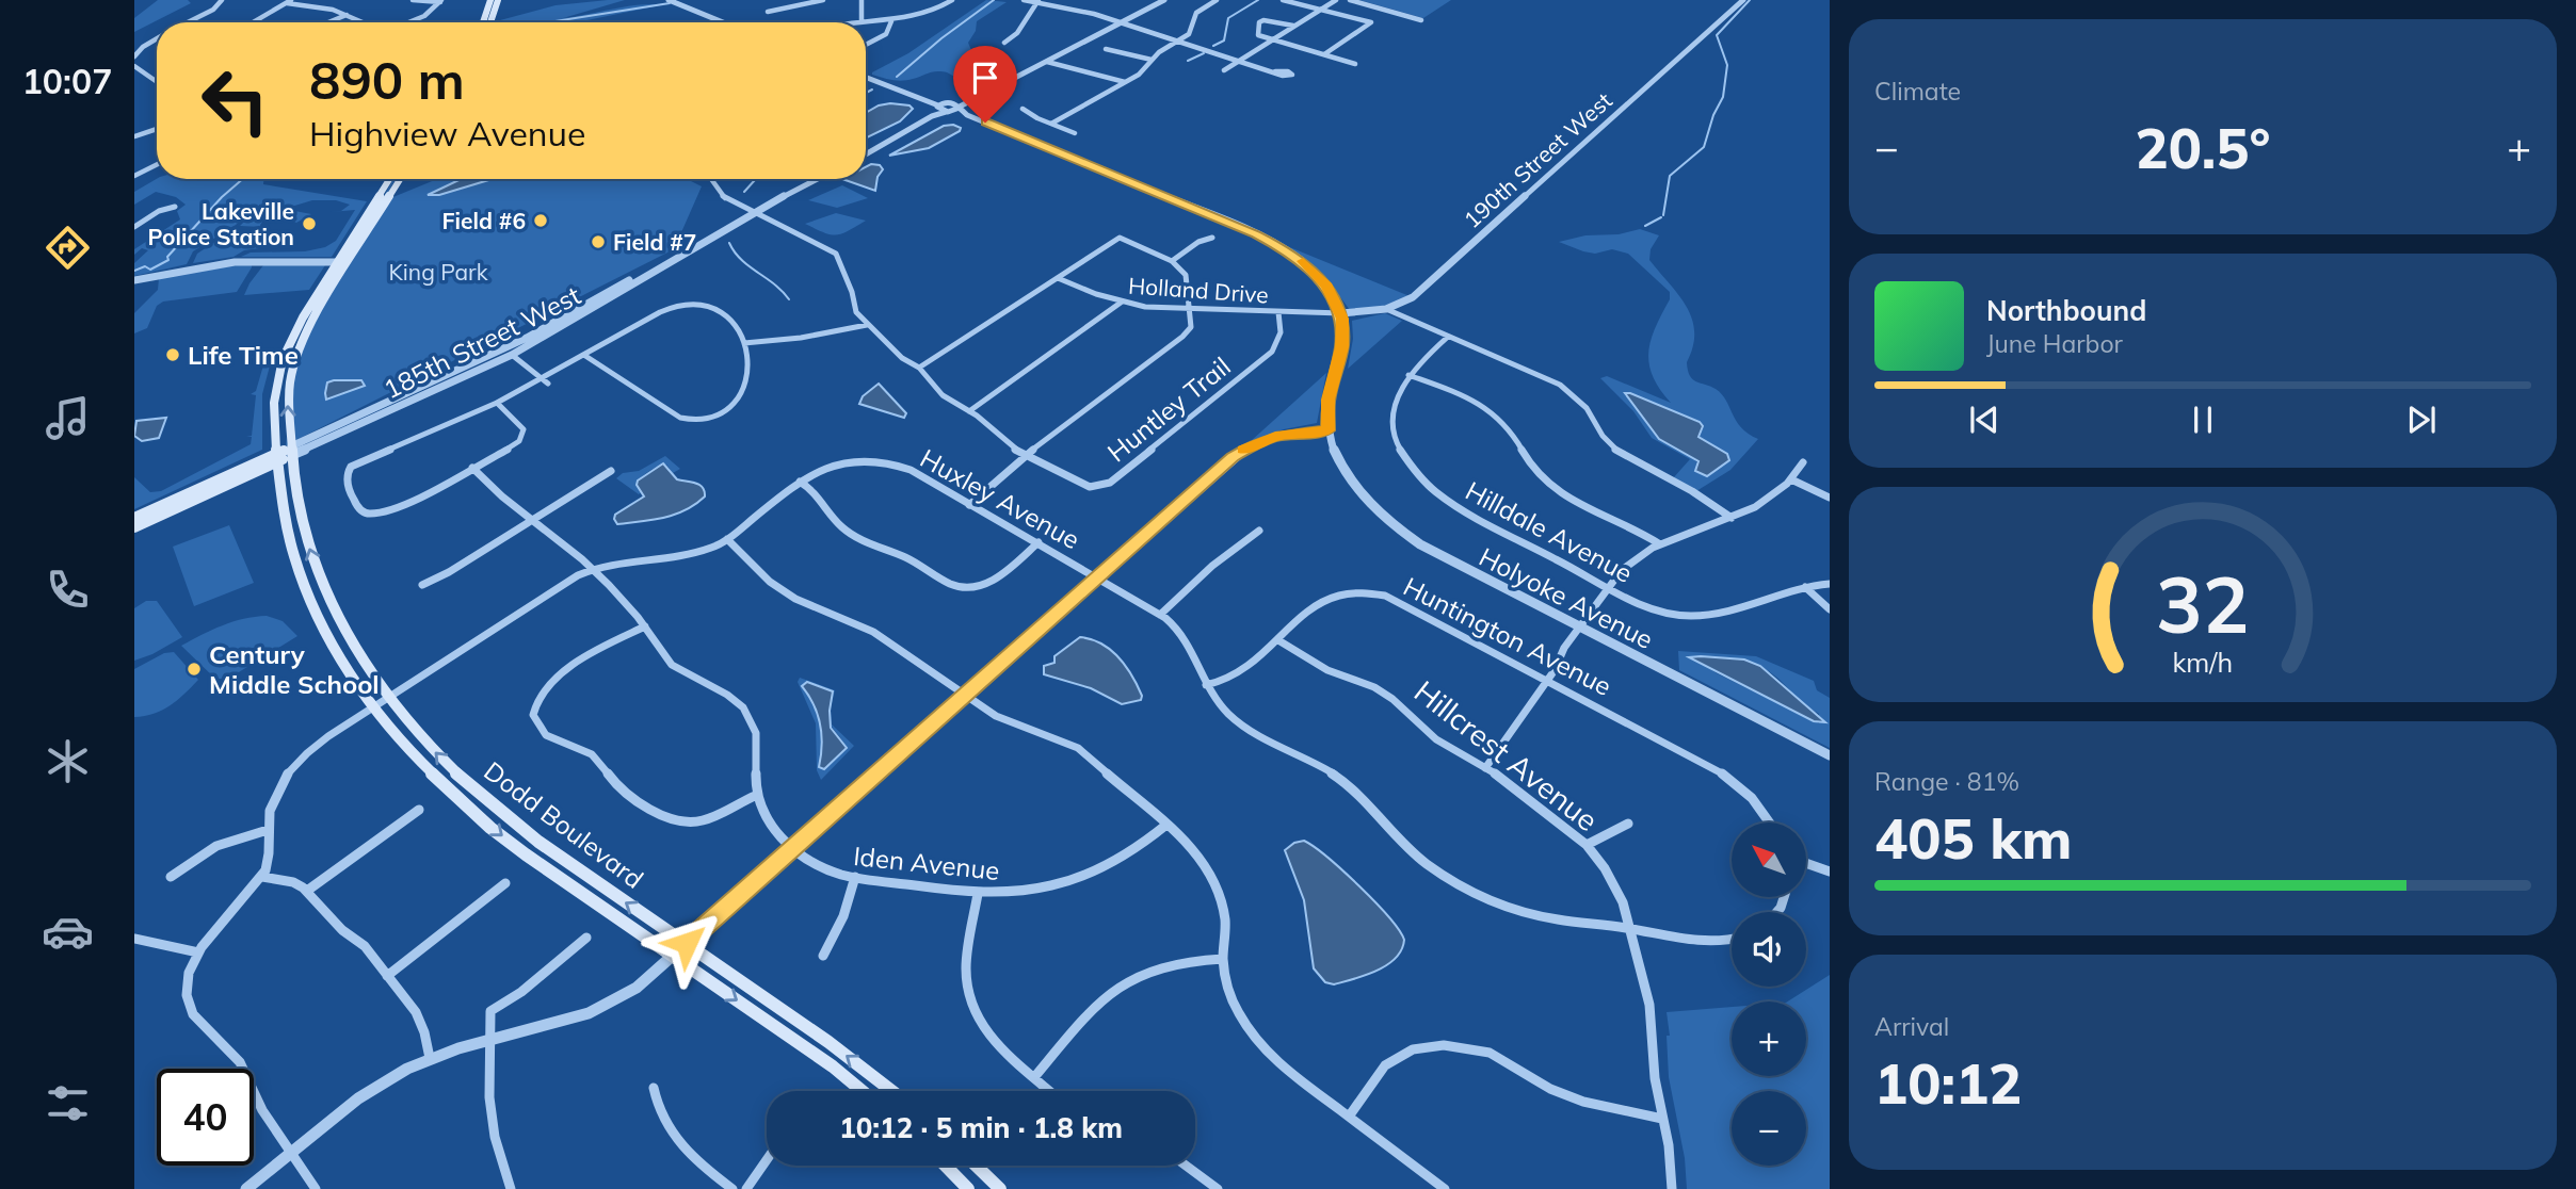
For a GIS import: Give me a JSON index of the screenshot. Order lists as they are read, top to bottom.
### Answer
{
  "streets": {
    "main road": ["185th Street West", "Dodd Boulevard"],
    "street": [
      "190th Street West",
      "Holland Drive",
      "Huntley Trail",
      "Huxley Avenue",
      "Hilldale Avenue",
      "Holyoke Avenue",
      "Huntington Avenue",
      "Hillcrest Avenue",
      "Iden Avenue"
    ]
  },
  "crossings": [
    ["190th Street West", "Holland Drive"],
    ["Holland Drive", "Huntley Trail"],
    ["185th Street West", "Dodd Boulevard"],
    ["Huxley Avenue", "Huntington Avenue"],
    ["Huxley Avenue", "Hillcrest Avenue"],
    ["Huxley Avenue", "Dodd Boulevard"],
    ["Huntington Avenue", "Hillcrest Avenue"]
  ],
  "parks": ["King Park"],
  "places": [
    "Field #6",
    "Lakeville Police Station",
    "Field #7",
    "Life Time",
    "Century Middle School"
  ],
  "north": "top left",
  "page": {
    "tabs": "10:07",
    "tile": [
      "Climate",
      ["Range · 81%", "405 km"],
      ["Arrival", "10:12"]
    ],
    "turn": ["890 m", "Highview Avenue"],
    "heat": ["−", "20.5°", "+"],
    "song": ["Northbound", "June Harbor"],
    "map_buttons": ["+", "−"],
    "limit": "40",
    "trip": "10:12 · 5 min · 1.8 km",
    "gauge": ["32", "km/h"]
  }
}
